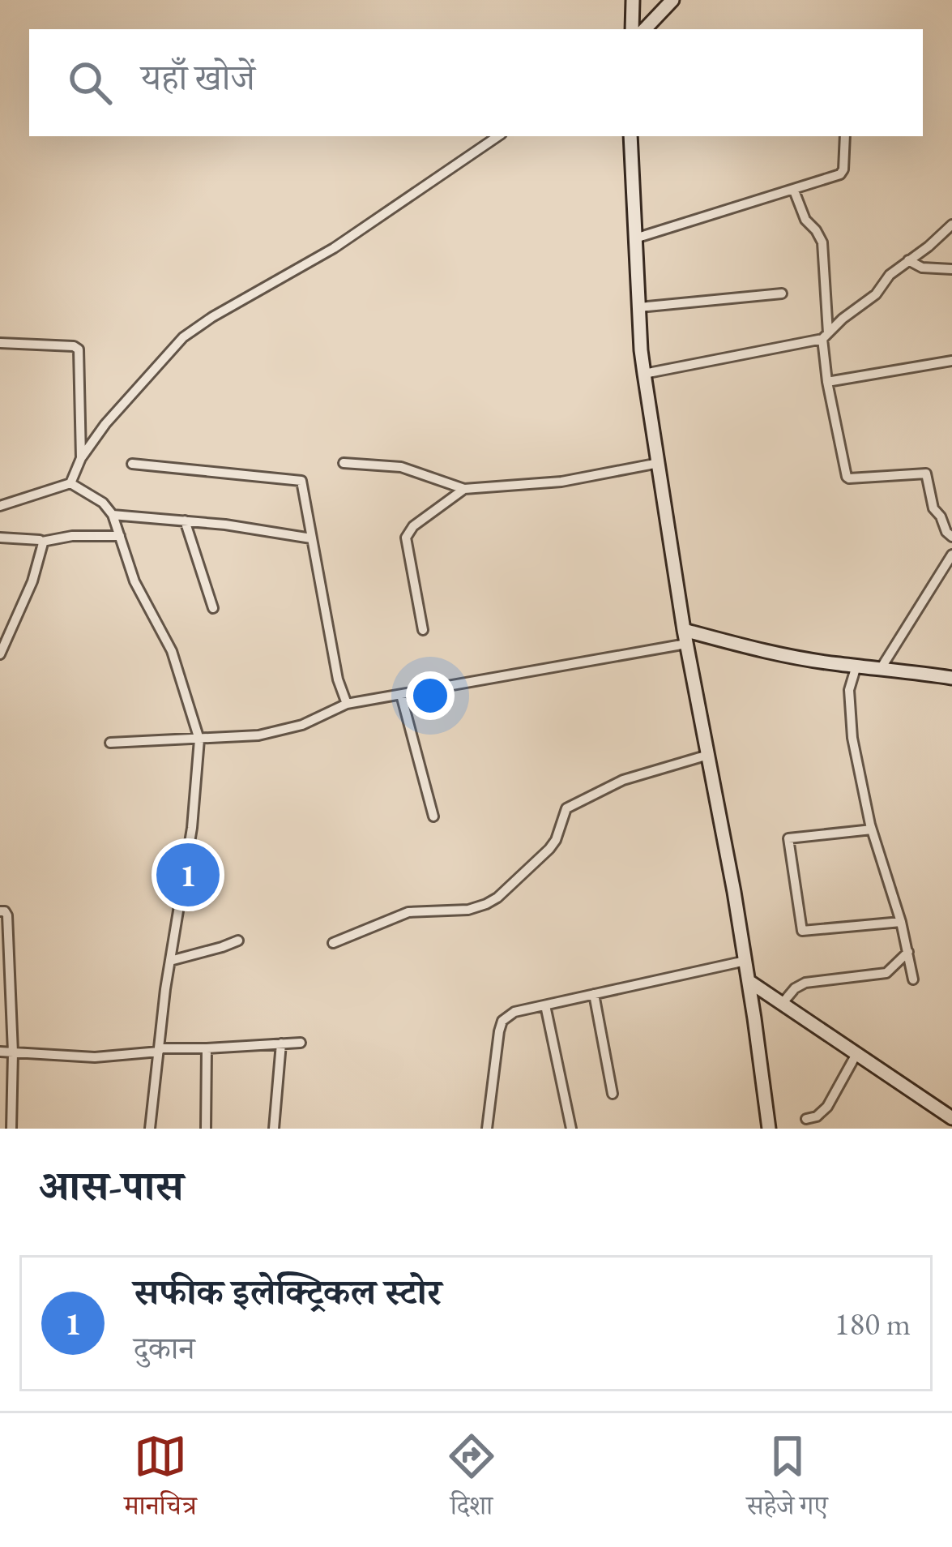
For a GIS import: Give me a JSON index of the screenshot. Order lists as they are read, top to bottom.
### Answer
{
  "page": {
    "search": "यहाँ खोजें",
    "pins": "1",
    "heading": "आस-पास",
    "list": [
      {
        "mark": "1",
        "name": "सफीक इलेक्ट्रिकल स्टोर",
        "note": "दुकान",
        "value": "180 m"
      }
    ],
    "nav": ["मानचित्र", "दिशा", "सहेजे गए"]
  }
}
